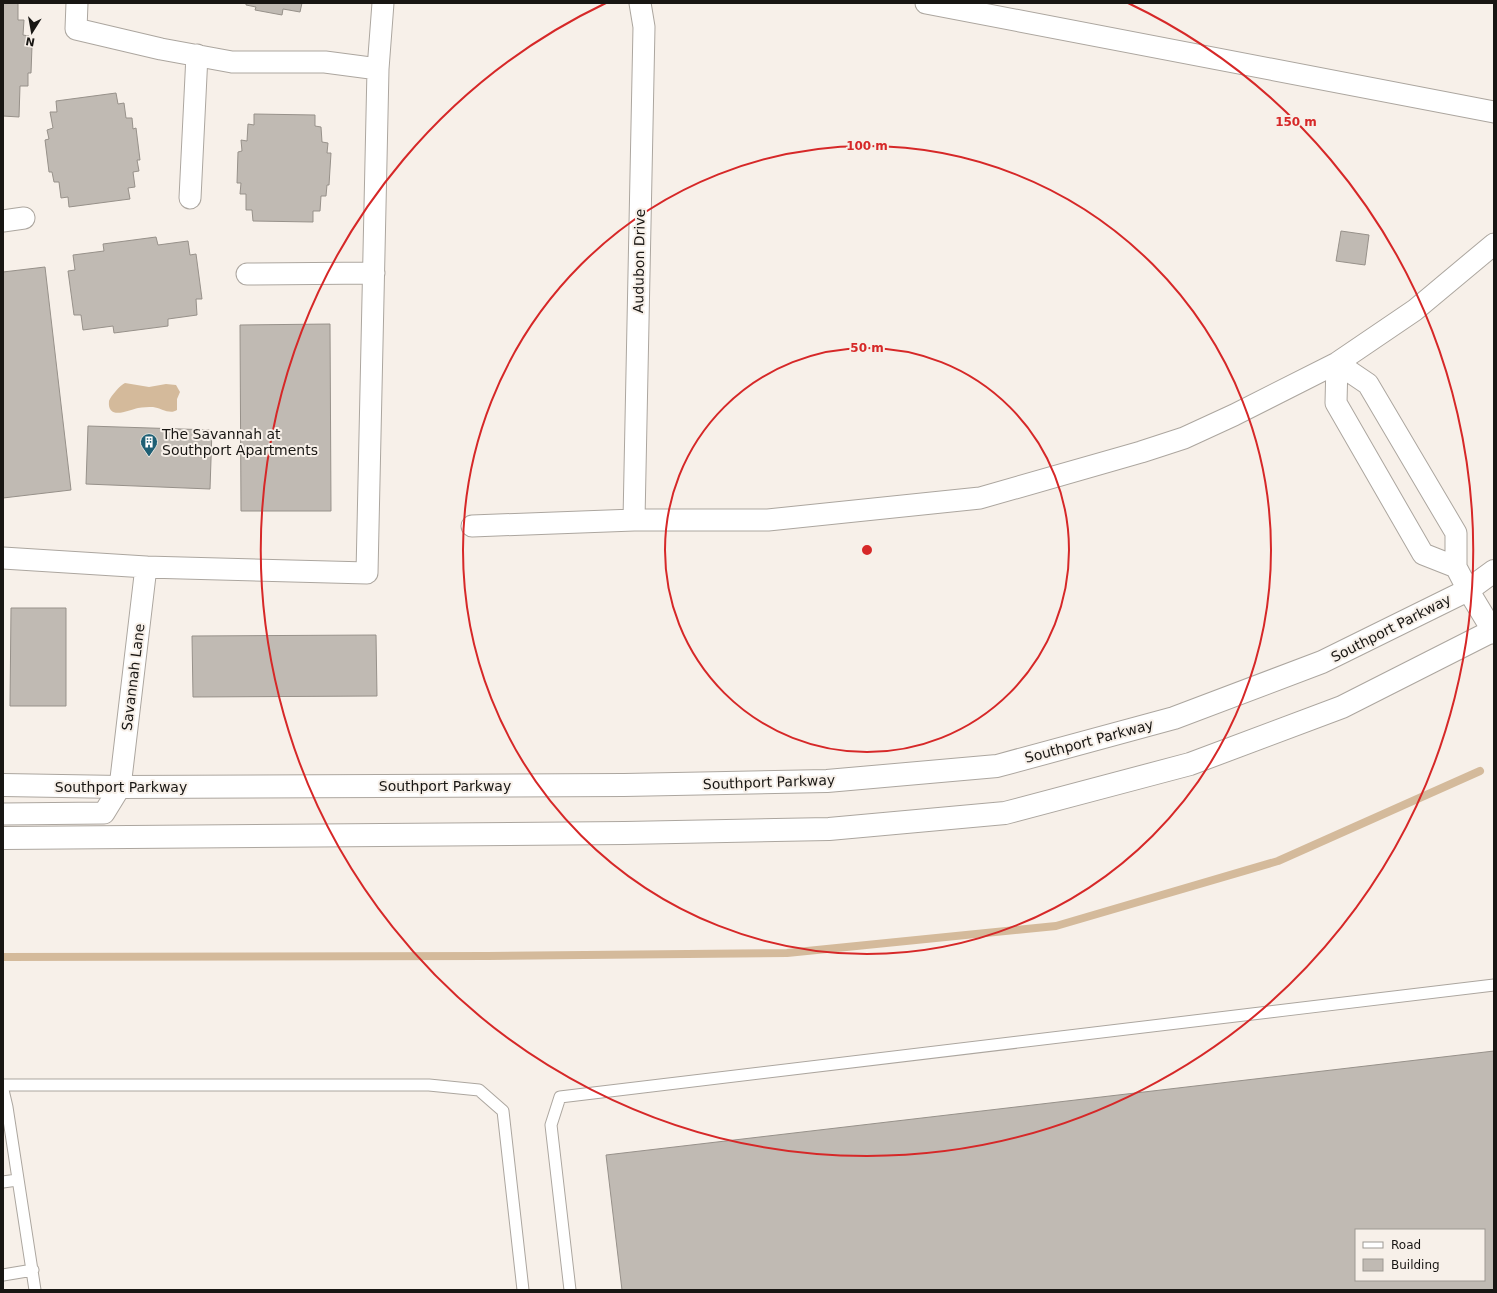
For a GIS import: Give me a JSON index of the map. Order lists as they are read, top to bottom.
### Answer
{
  "streets": {
    "main road": ["Southport Parkway"],
    "street": ["Audubon Drive", "Savannah Lane"]
  },
  "crossings": [
    ["Southport Parkway", "Savannah Lane"]
  ],
  "places": {
    "building": ["The Savannah at Southport Apartments"]
  },
  "legend": ["Road", "Building"],
  "north": "bottom",
  "rings": ["150 m", "100 m", "50 m"]
}
